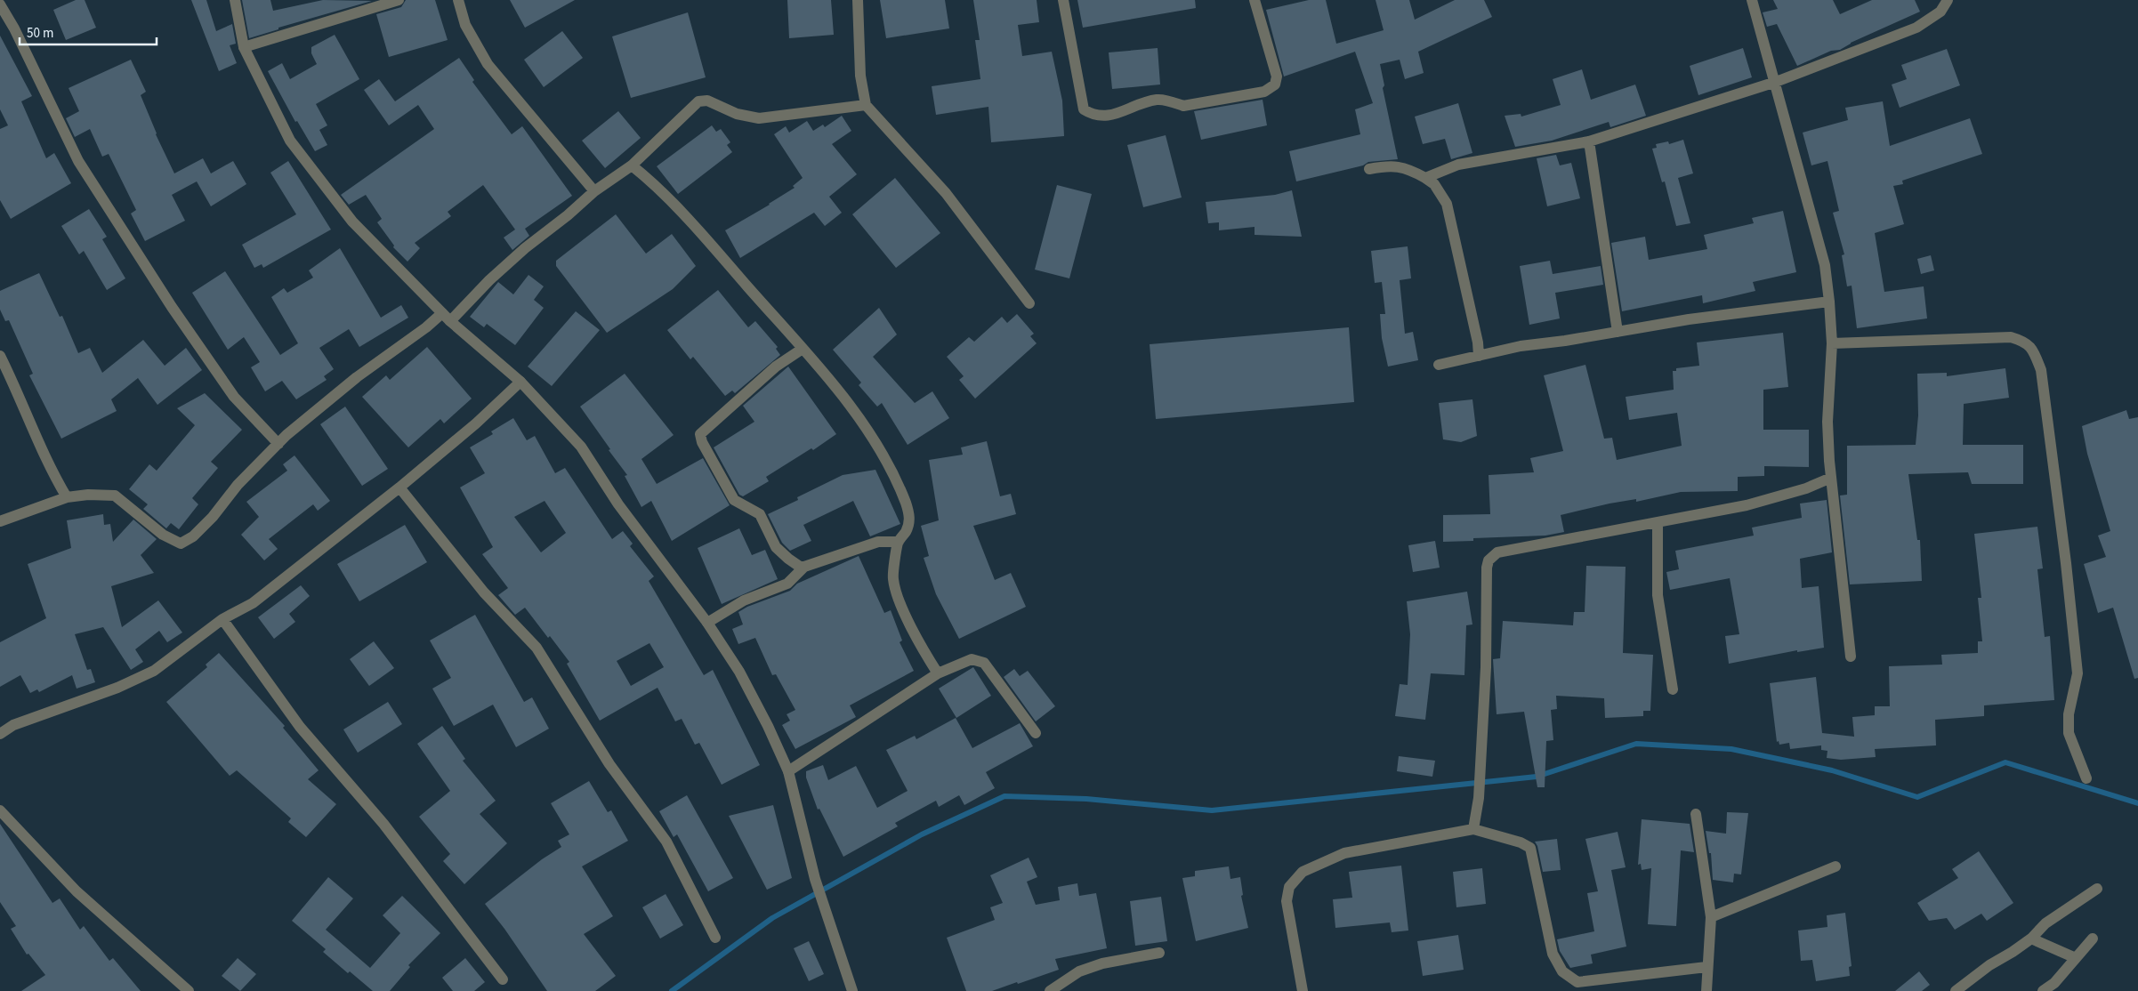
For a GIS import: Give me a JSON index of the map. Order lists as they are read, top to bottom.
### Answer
{
  "scale_bar": "50 m"
}
